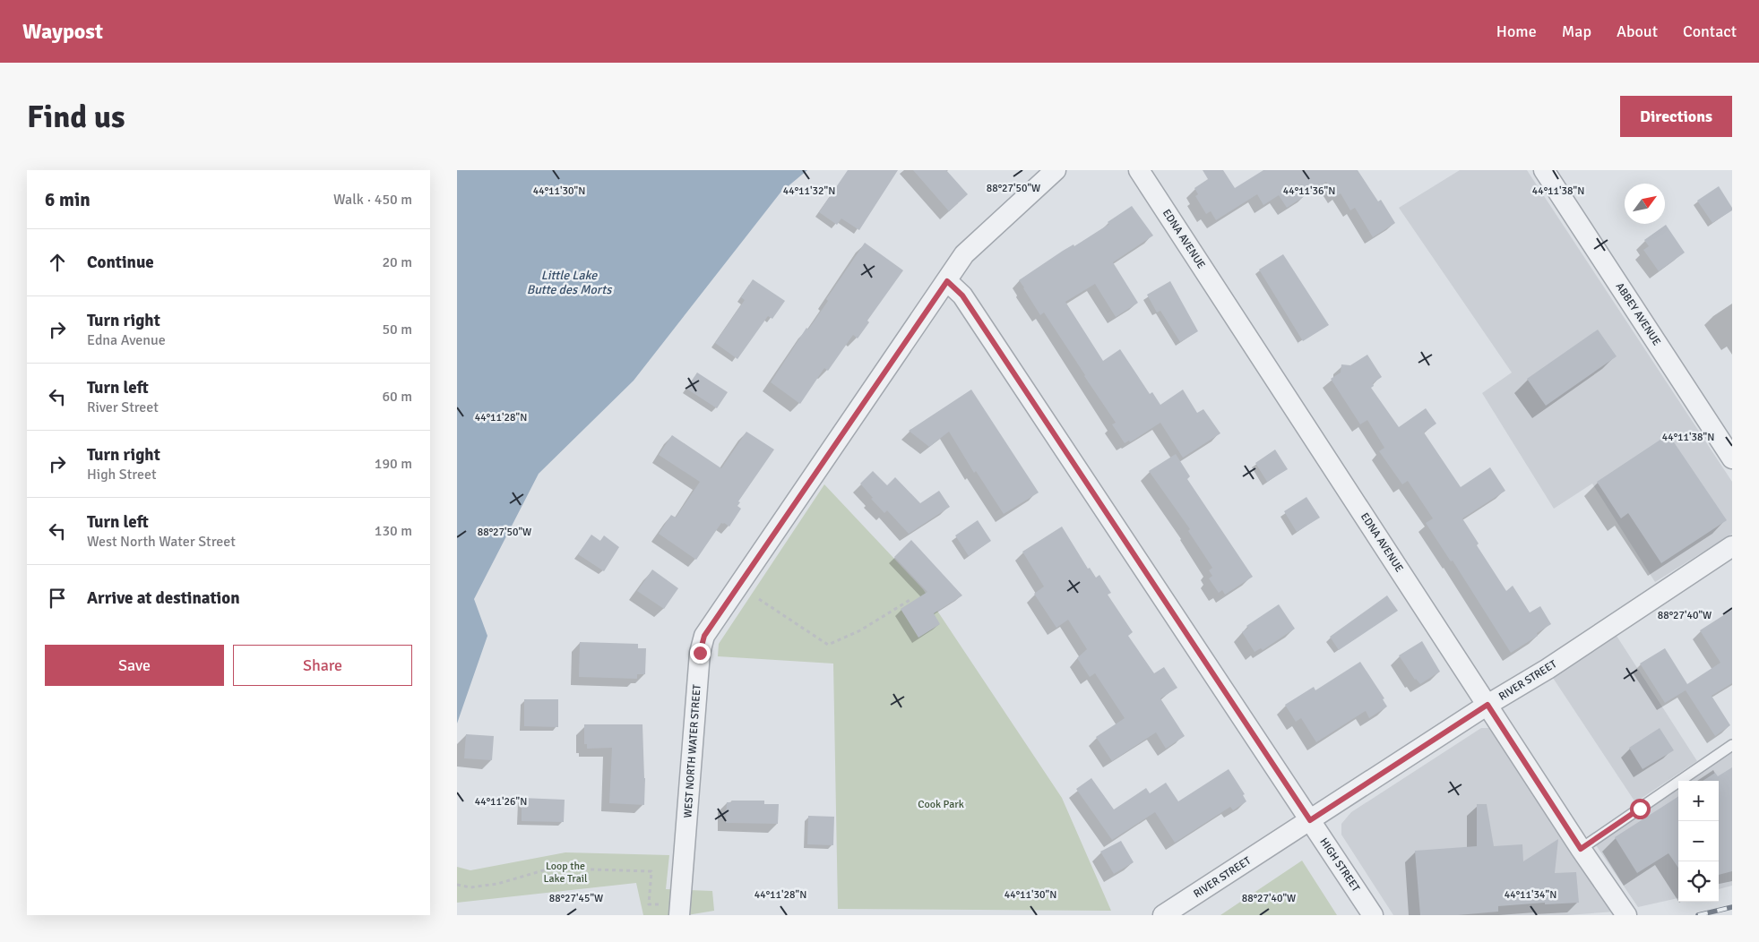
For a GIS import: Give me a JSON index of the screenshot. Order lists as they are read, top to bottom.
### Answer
{
  "streets": {
    "street": [
      "EDNA AVENUE",
      "ABBEY AVENUE",
      "RIVER STREET",
      "WEST NORTH WATER STREET",
      "HIGH STREET"
    ]
  },
  "crossings": [
    ["EDNA AVENUE", "RIVER STREET"],
    ["RIVER STREET", "HIGH STREET"],
    ["WEST NORTH WATER STREET", "HIGH STREET"]
  ],
  "water": ["Little Lake Butte des Morts"],
  "parks": ["Cook Park", "Loop the Lake Trail"],
  "north": "top right",
  "page": {
    "header": "Waypost",
    "nav": [
      "Home",
      "Map",
      "About",
      "Contact"
    ],
    "buttons": [
      "Directions",
      ["Save", "Share"]
    ],
    "title": "Find us",
    "heading": ["6 min", "Walk · 450 m"],
    "list": [
      ["Continue", "20 m"],
      ["Turn right", "Edna Avenue", "50 m"],
      ["Turn left", "River Street", "60 m"],
      ["Turn right", "High Street", "190 m"],
      ["Turn left", "West North Water Street", "130 m"],
      "Arrive at destination"
    ],
    "map_buttons": ["+", "−"]
  },
  "coordinates": [
    "88°27'50\"W",
    "44°11'30\"N",
    "44°11'32\"N",
    "44°11'36\"N",
    "44°11'38\"N",
    "44°11'28\"N",
    "88°27'40\"W",
    "44°11'26\"N",
    "44°11'34\"N",
    "88°27'45\"W"
  ]
}
